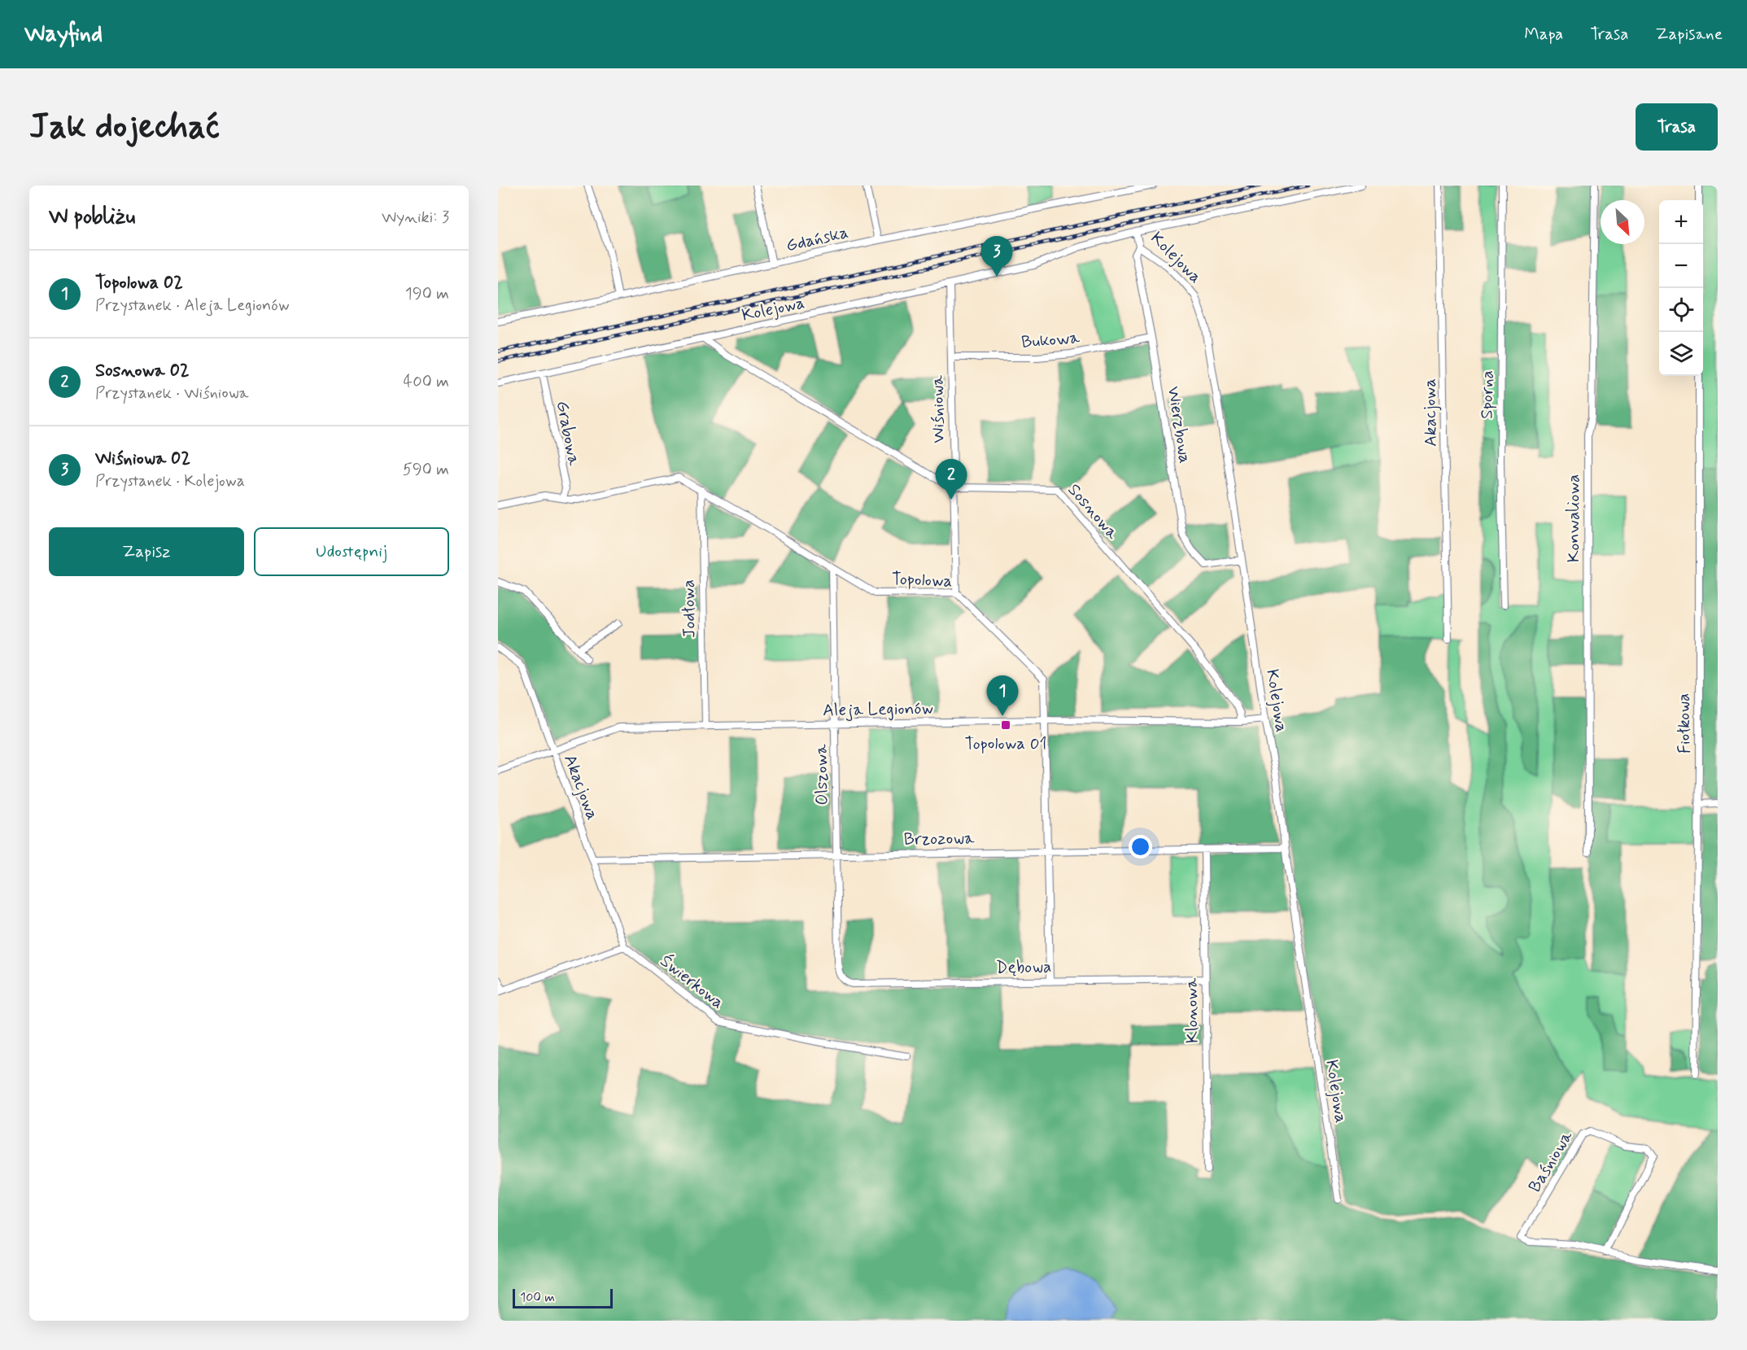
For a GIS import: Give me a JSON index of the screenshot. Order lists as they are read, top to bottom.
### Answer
{
  "streets": {
    "street": [
      "Gdańska",
      "Kolejowa",
      "Bukowa",
      "Sporna",
      "Wiśniowa",
      "Akacjowa",
      "Wierzbowa",
      "Grabowa",
      "Sosnowa",
      "Konwaliowa",
      "Topolowa",
      "Jodłowa",
      "Aleja Legionów",
      "Fiołkowa",
      "Olszowa",
      "Brzozowa",
      "Dębowa",
      "Świerkowa",
      "Klonowa",
      "Baśniowa"
    ]
  },
  "crossings": [
    ["Kolejowa", "Wiśniowa"],
    ["Kolejowa", "Wierzbowa"],
    ["Kolejowa", "Grabowa"],
    ["Kolejowa", "Sosnowa"],
    ["Kolejowa", "Aleja Legionów"],
    ["Kolejowa", "Brzozowa"],
    ["Bukowa", "Wiśniowa"],
    ["Bukowa", "Wierzbowa"],
    ["Wiśniowa", "Sosnowa"],
    ["Wiśniowa", "Topolowa"],
    ["Akacjowa", "Aleja Legionów"],
    ["Akacjowa", "Brzozowa"],
    ["Akacjowa", "Świerkowa"],
    ["Grabowa", "Topolowa"],
    ["Sosnowa", "Aleja Legionów"],
    ["Topolowa", "Jodłowa"],
    ["Topolowa", "Aleja Legionów"],
    ["Topolowa", "Olszowa"],
    ["Topolowa", "Brzozowa"],
    ["Topolowa", "Dębowa"],
    ["Jodłowa", "Aleja Legionów"],
    ["Aleja Legionów", "Olszowa"],
    ["Olszowa", "Brzozowa"],
    ["Olszowa", "Dębowa"],
    ["Brzozowa", "Klonowa"],
    ["Dębowa", "Klonowa"]
  ],
  "places": {
    "transit": ["Topolowa 01"]
  },
  "scale_bar": "100 m",
  "north": "bottom right",
  "page": {
    "header": "Wayfind",
    "nav": ["Mapa", "Trasa", "Zapisane"],
    "buttons": [
      "Trasa",
      ["Zapisz", "Udostępnij"]
    ],
    "title": "Jak dojechać",
    "heading": ["W pobliżu", "Wyniki: 3"],
    "map_buttons": ["+", "−"],
    "pins": ["3", "2", "1"],
    "list": [
      {
        "mark": "1",
        "name": "Topolowa 02",
        "note": "Przystanek · Aleja Legionów",
        "value": "190 m"
      },
      {
        "mark": "2",
        "name": "Sosnowa 02",
        "note": "Przystanek · Wiśniowa",
        "value": "400 m"
      },
      {
        "mark": "3",
        "name": "Wiśniowa 02",
        "note": "Przystanek · Kolejowa",
        "value": "590 m"
      }
    ],
    "scale": "100 m"
  }
}
